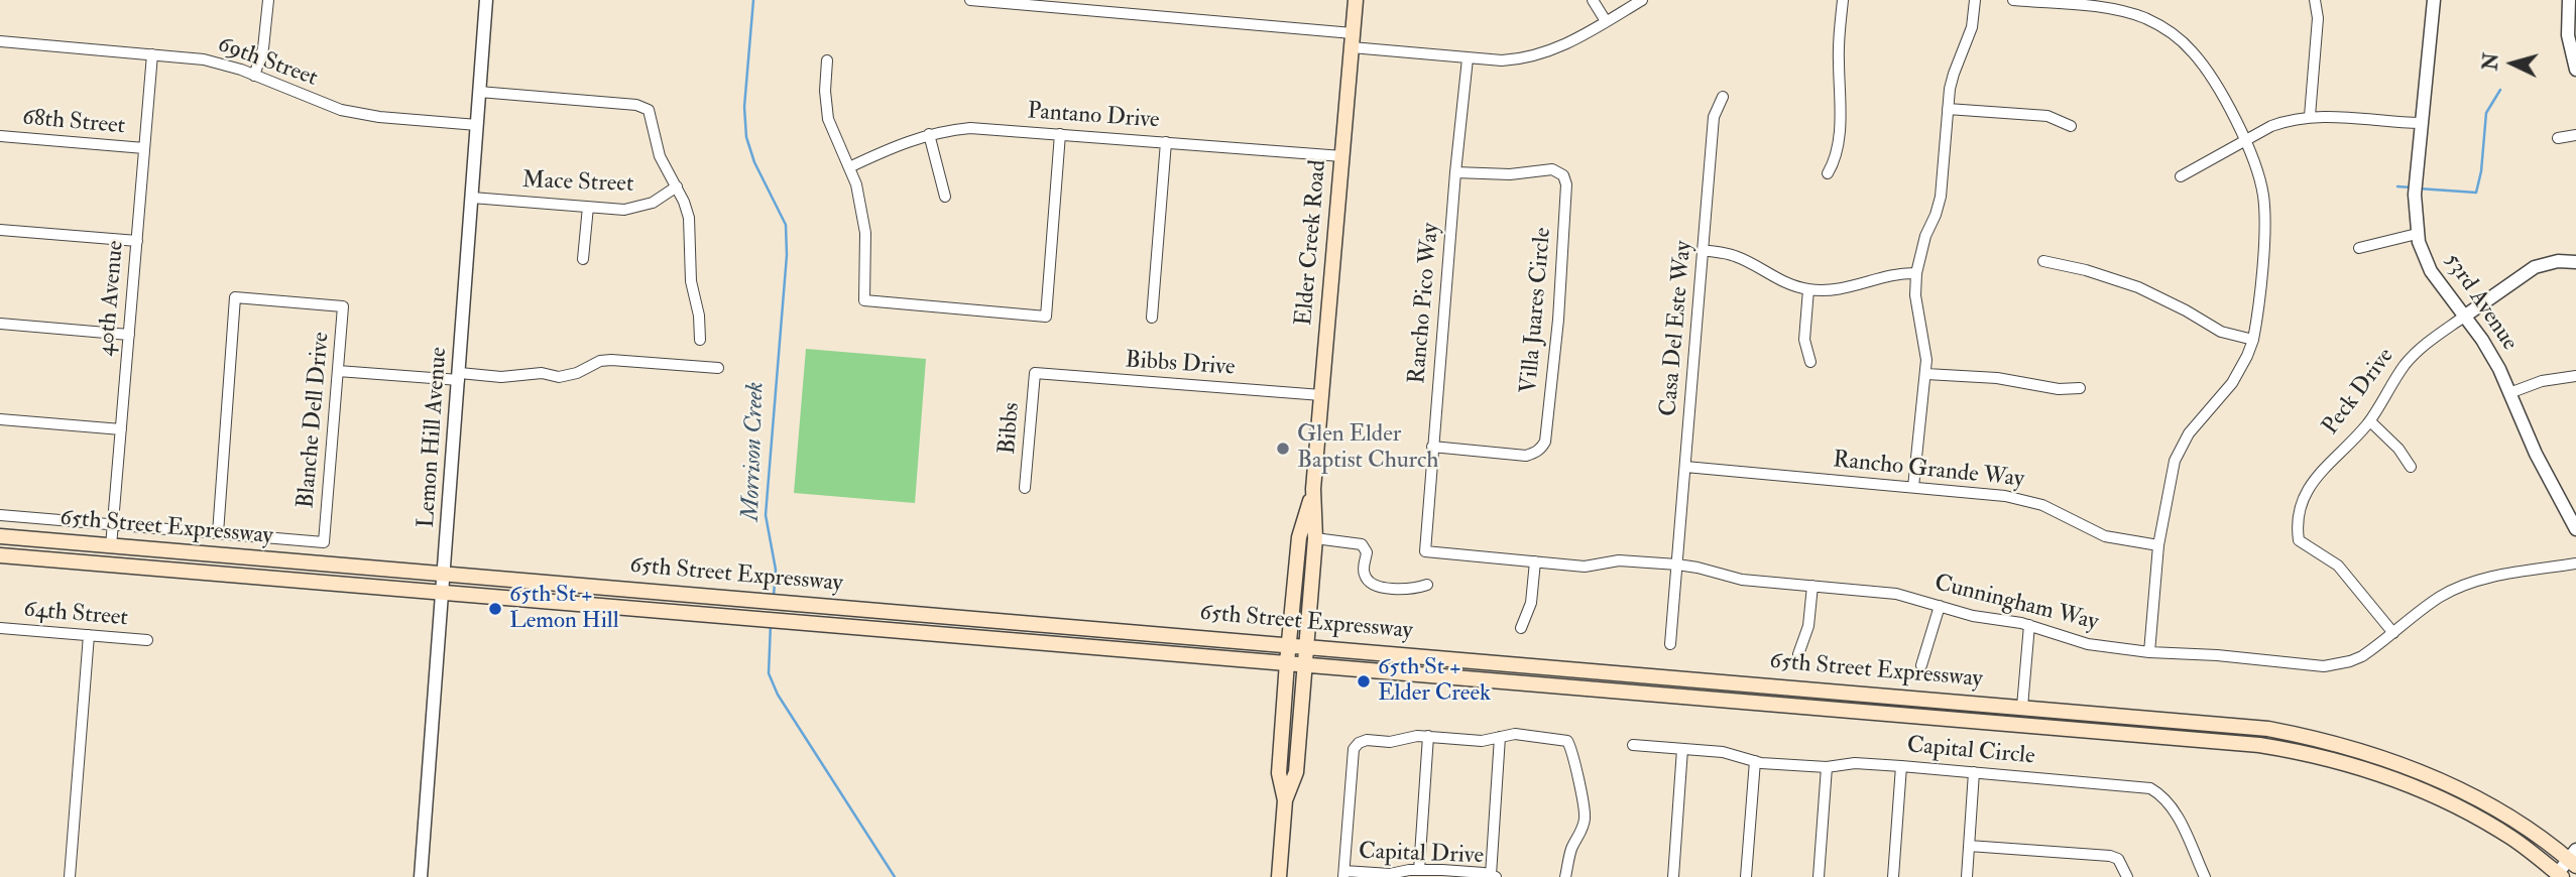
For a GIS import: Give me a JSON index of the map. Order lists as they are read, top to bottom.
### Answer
{
  "streets": {
    "main road": ["Elder Creek Road", "65th Street Expressway"],
    "street": [
      "69th Street",
      "Pantano Drive",
      "68th Street",
      "Mace Street",
      "40th Avenue",
      "53rd Avenue",
      "Rancho Pico Way",
      "Villa Juares Circle",
      "Casa Del Este Way",
      "Bibbs Drive",
      "Peck Drive",
      "Blanche Dell Drive",
      "Bibbs",
      "Lemon Hill Avenue",
      "Rancho Grande Way",
      "Cunningham Way",
      "64th Street",
      "Capital Circle",
      "Capital Drive"
    ]
  },
  "crossings": [
    ["69th Street", "40th Avenue"],
    ["69th Street", "Lemon Hill Avenue"],
    ["Pantano Drive", "Elder Creek Road"],
    ["68th Street", "40th Avenue"],
    ["Mace Street", "Lemon Hill Avenue"],
    ["Elder Creek Road", "Bibbs Drive"],
    ["Elder Creek Road", "65th Street Expressway"],
    ["40th Avenue", "65th Street Expressway"],
    ["53rd Avenue", "Peck Drive"],
    ["Rancho Pico Way", "Villa Juares Circle"],
    ["Rancho Pico Way", "Cunningham Way"],
    ["Casa Del Este Way", "Rancho Grande Way"],
    ["Casa Del Este Way", "Cunningham Way"],
    ["Bibbs Drive", "Bibbs"],
    ["Peck Drive", "Cunningham Way"],
    ["Lemon Hill Avenue", "65th Street Expressway"]
  ],
  "water": ["Morrison Creek"],
  "places": ["Glen Elder Baptist Church", "65th St + Lemon Hill", "65th St + Elder Creek"],
  "north": "left"
}
